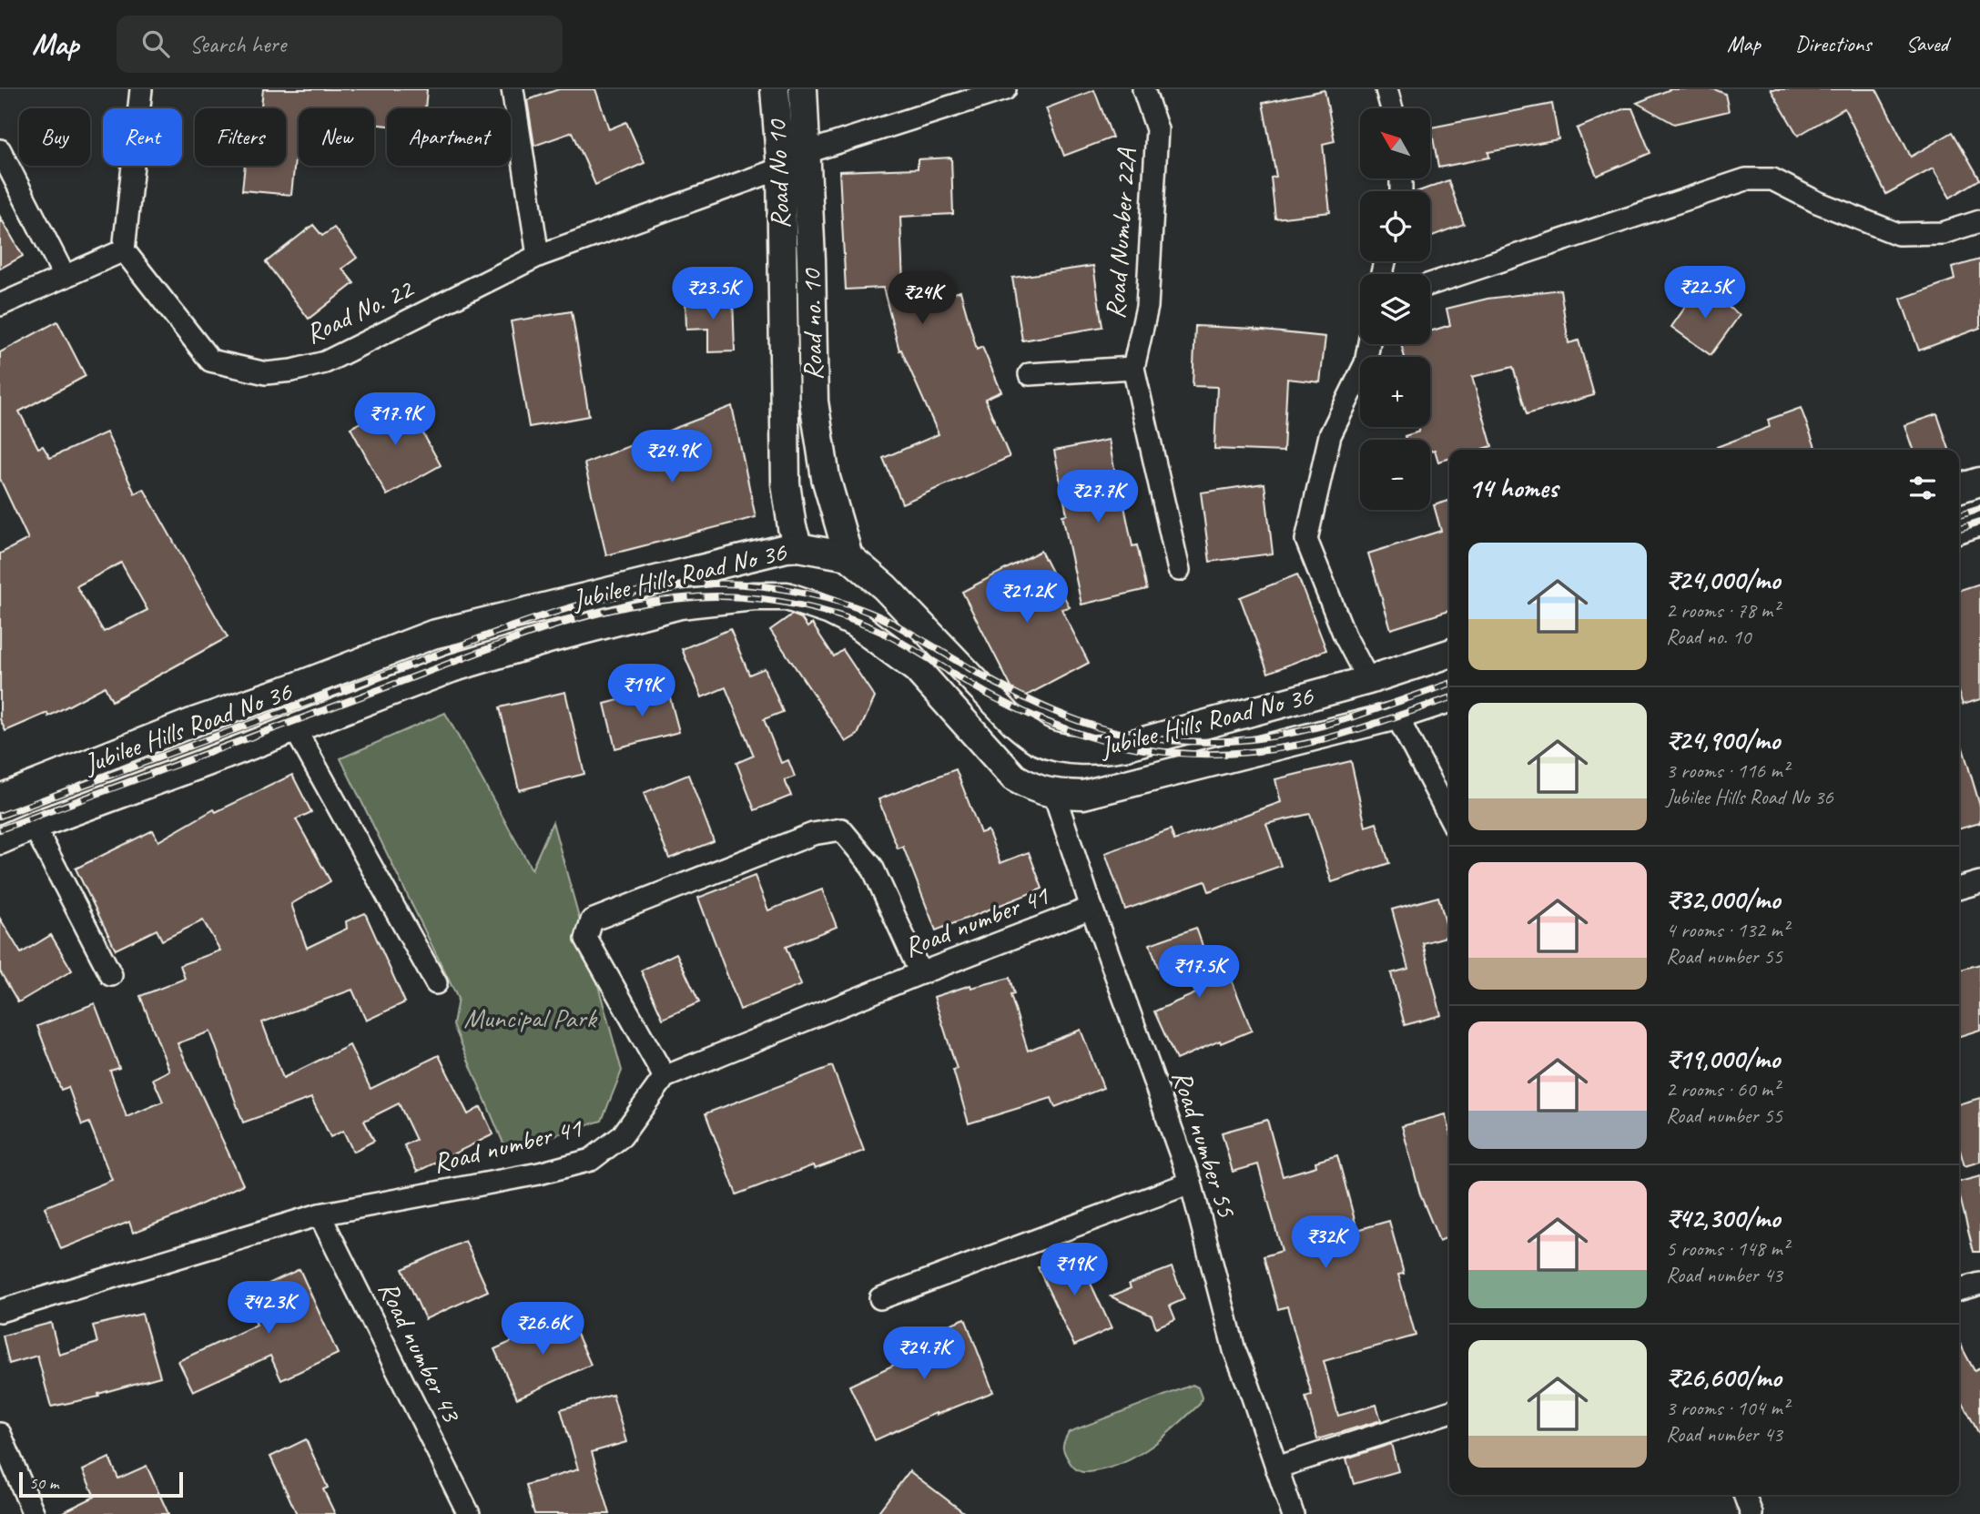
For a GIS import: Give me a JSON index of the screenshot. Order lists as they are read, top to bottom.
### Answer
{
  "streets": {
    "main road": ["Road No 10", "Road no. 10", "Jubilee Hills Road No 36"],
    "street": [
      "Road Number 22A",
      "Road No. 22",
      "Road number 41",
      "Road number 55",
      "Road number 43"
    ]
  },
  "crossings": [
    ["Road No 10", "Road No. 22"],
    ["Road No 10", "Jubilee Hills Road No 36"],
    ["Road no. 10", "Jubilee Hills Road No 36"],
    ["Jubilee Hills Road No 36", "Road number 55"],
    ["Road number 41", "Road number 55"],
    ["Road number 41", "Road number 43"]
  ],
  "parks": ["Muncipal Park"],
  "scale_bar": "50 m",
  "north": "top left",
  "page": {
    "header": "Map",
    "search": "Search here",
    "nav": ["Map", "Directions", "Saved"],
    "map_buttons": ["+", "−"],
    "chip": [
      "Buy",
      "Rent",
      "Filters",
      "New",
      "Apartment"
    ],
    "price": [
      "₹22.5K",
      "₹23.5K",
      "₹24K",
      "₹17.9K",
      "₹24.9K",
      "₹27.7K",
      "₹21.2K",
      "₹19K",
      "₹17.5K",
      "₹32K",
      "₹19K",
      "₹42.3K",
      "₹26.6K",
      "₹24.7K"
    ],
    "heading": "14 homes",
    "list": [
      {
        "name": "₹24,000/mo",
        "note": "2 rooms · 78 m² · Road no. 10"
      },
      {
        "name": "₹24,900/mo",
        "note": "3 rooms · 116 m² · Jubilee Hills Road No 36"
      },
      {
        "name": "₹32,000/mo",
        "note": "4 rooms · 132 m² · Road number 55"
      },
      {
        "name": "₹19,000/mo",
        "note": "2 rooms · 60 m² · Road number 55"
      },
      {
        "name": "₹42,300/mo",
        "note": "5 rooms · 148 m² · Road number 43"
      },
      {
        "name": "₹26,600/mo",
        "note": "3 rooms · 104 m² · Road number 43"
      }
    ],
    "scale": "50 m"
  }
}
